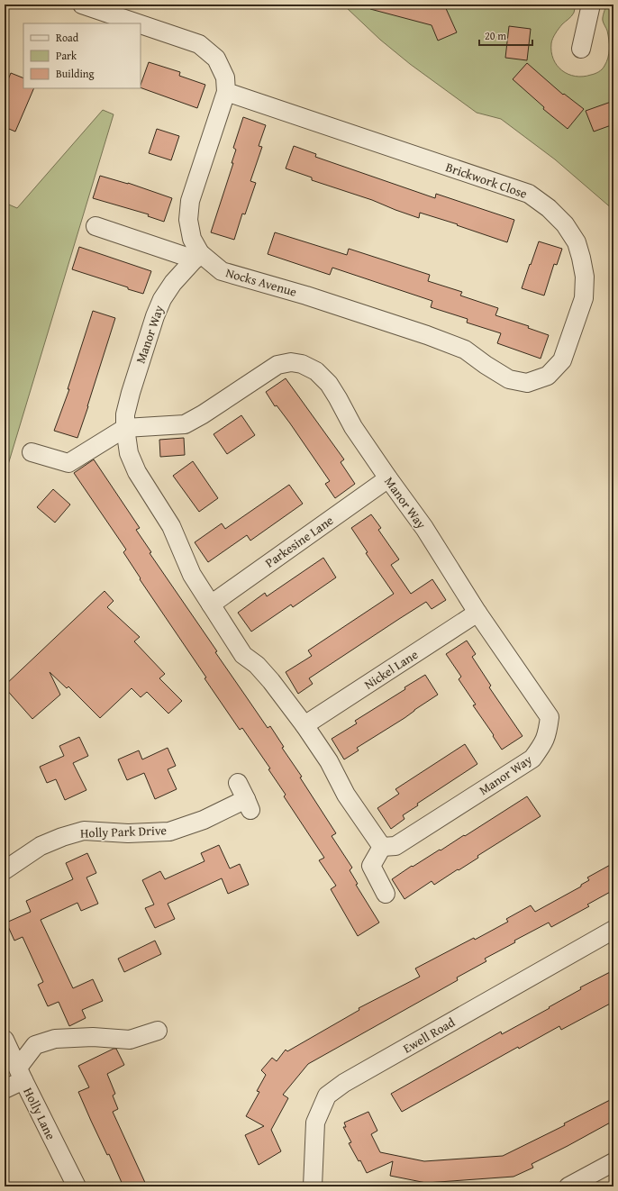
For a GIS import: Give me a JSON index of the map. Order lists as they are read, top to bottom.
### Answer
{
  "streets": {
    "street": [
      "Brickwork Close",
      "Nocks Avenue",
      "Manor Way",
      "Parkesine Lane",
      "Nickel Lane",
      "Holly Park Drive",
      "Ewell Road",
      "Holly Lane"
    ]
  },
  "crossings": [
    ["Brickwork Close", "Nocks Avenue"],
    ["Nocks Avenue", "Manor Way"],
    ["Manor Way", "Parkesine Lane"],
    ["Manor Way", "Nickel Lane"]
  ],
  "legend": ["Road", "Park", "Building"],
  "scale_bar": "20 m"
}
